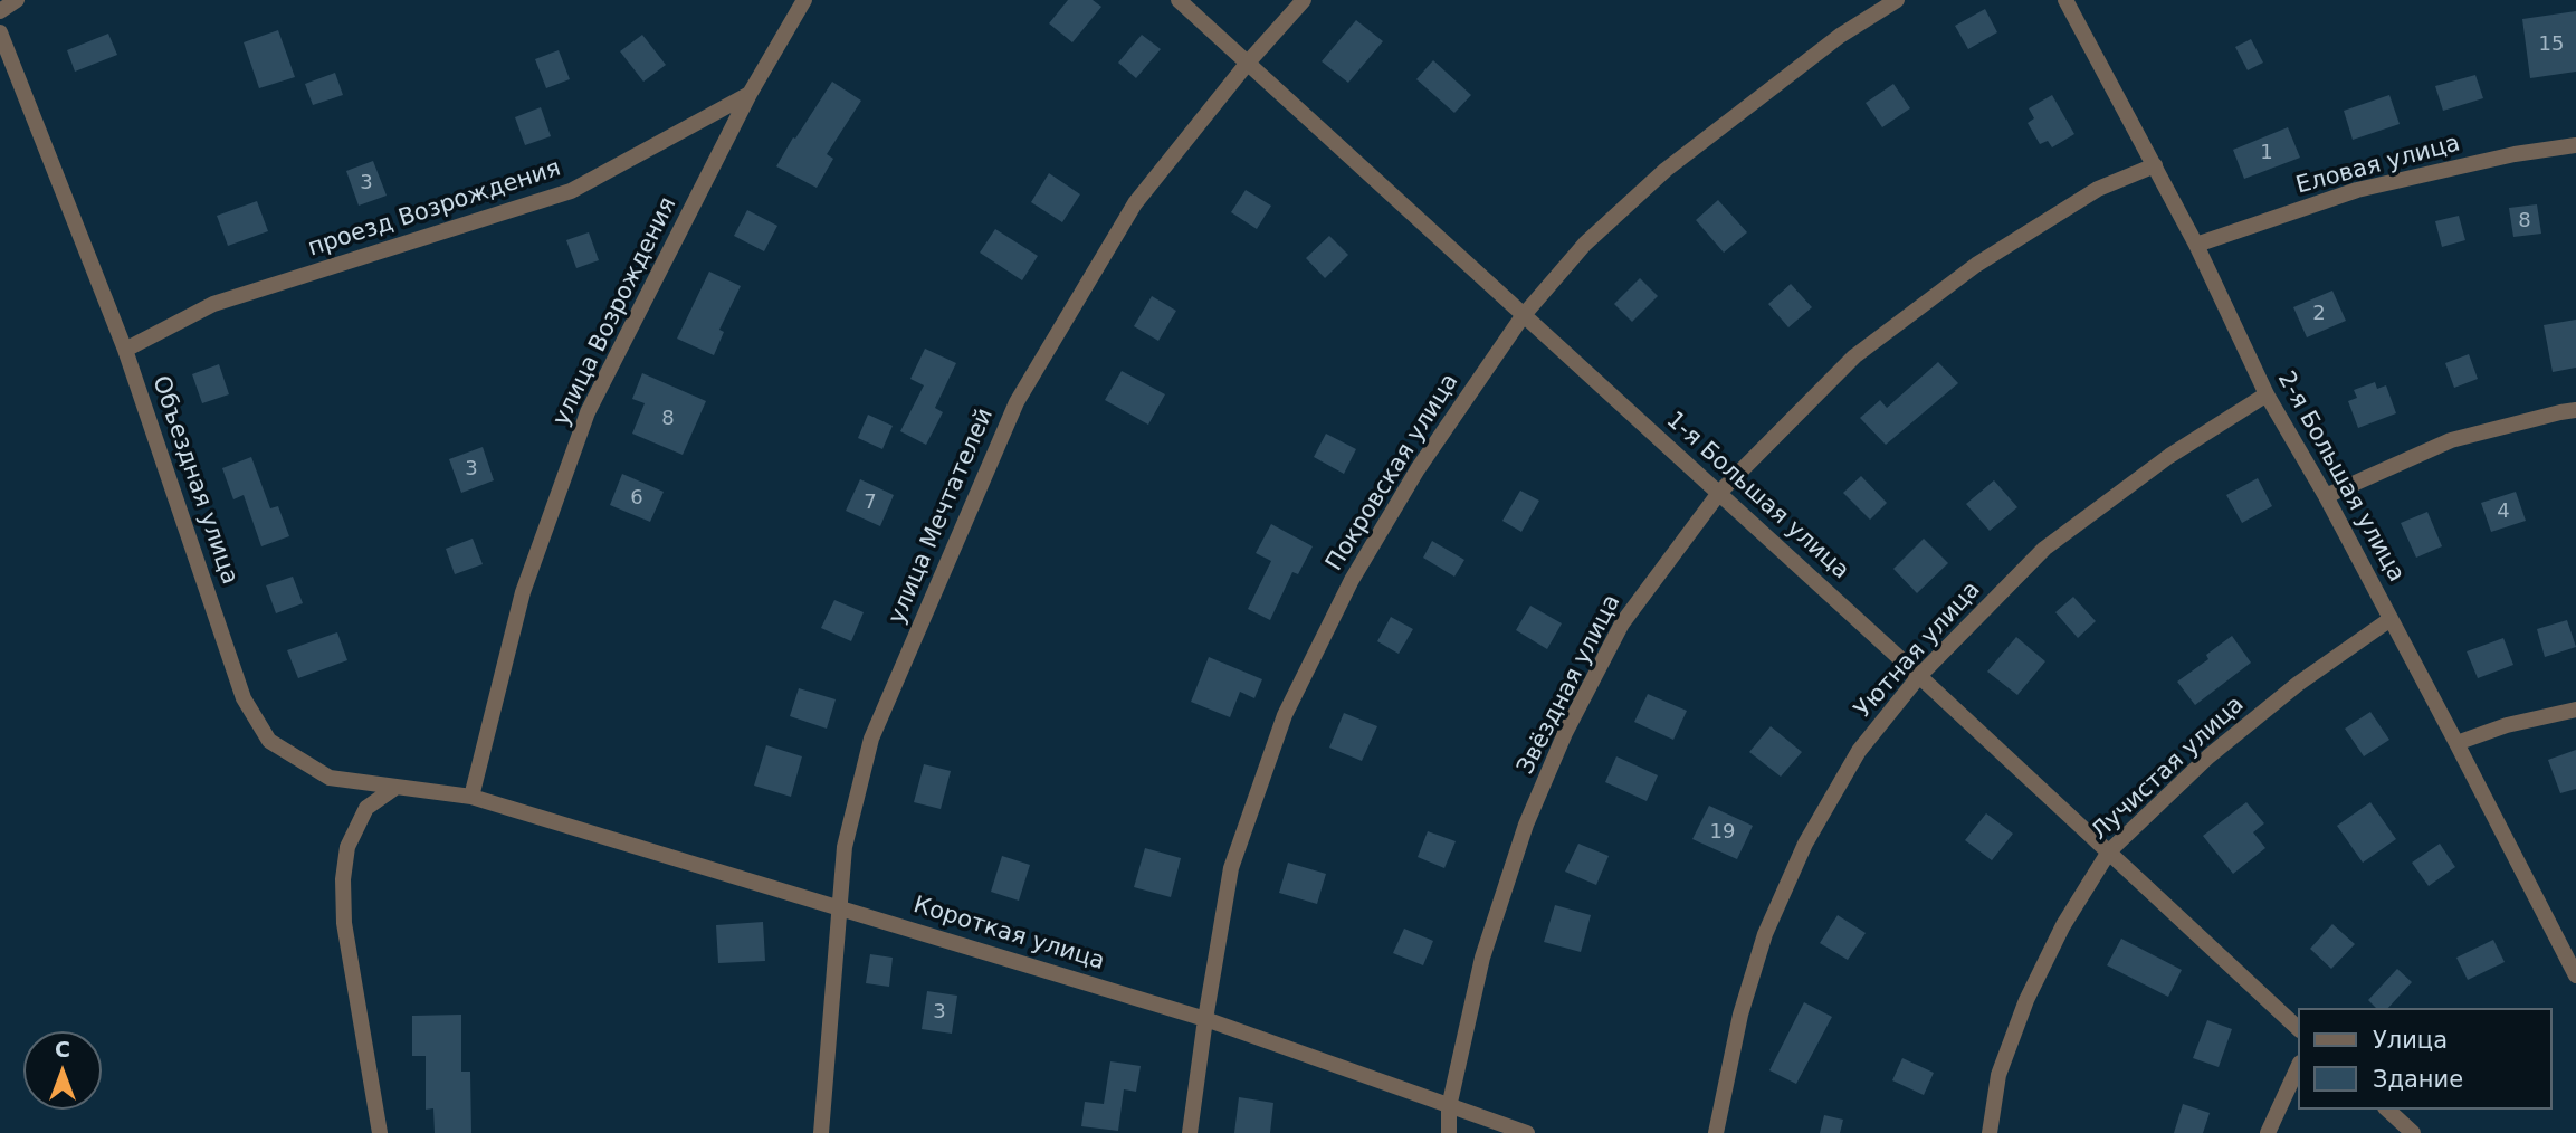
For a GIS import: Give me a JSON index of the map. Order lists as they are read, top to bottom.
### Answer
{
  "streets": {
    "street": [
      "Еловая улица",
      "проезд Возрождения",
      "улица Возрождения",
      "Покровская улица",
      "2-я Большая улица",
      "Объездная улица",
      "1-я Большая улица",
      "улица Мечтателей",
      "Уютная улица",
      "Звёздная улица",
      "Лучистая улица",
      "Короткая улица"
    ]
  },
  "crossings": [
    ["Еловая улица", "2-я Большая улица"],
    ["проезд Возрождения", "улица Возрождения"],
    ["проезд Возрождения", "Объездная улица"],
    ["улица Возрождения", "Объездная улица"],
    ["улица Возрождения", "Короткая улица"],
    ["Покровская улица", "1-я Большая улица"],
    ["Покровская улица", "Короткая улица"],
    ["2-я Большая улица", "Уютная улица"],
    ["2-я Большая улица", "Звёздная улица"],
    ["2-я Большая улица", "Лучистая улица"],
    ["Объездная улица", "Короткая улица"],
    ["1-я Большая улица", "улица Мечтателей"],
    ["1-я Большая улица", "Уютная улица"],
    ["1-я Большая улица", "Звёздная улица"],
    ["1-я Большая улица", "Лучистая улица"],
    ["улица Мечтателей", "Короткая улица"],
    ["Звёздная улица", "Короткая улица"]
  ],
  "house_numbers": [
    "15",
    "1",
    "3",
    "8",
    "2",
    "8",
    "3",
    "6",
    "7",
    "4",
    "19",
    "3"
  ],
  "legend": ["Улица", "Здание"],
  "north": "top"
}
